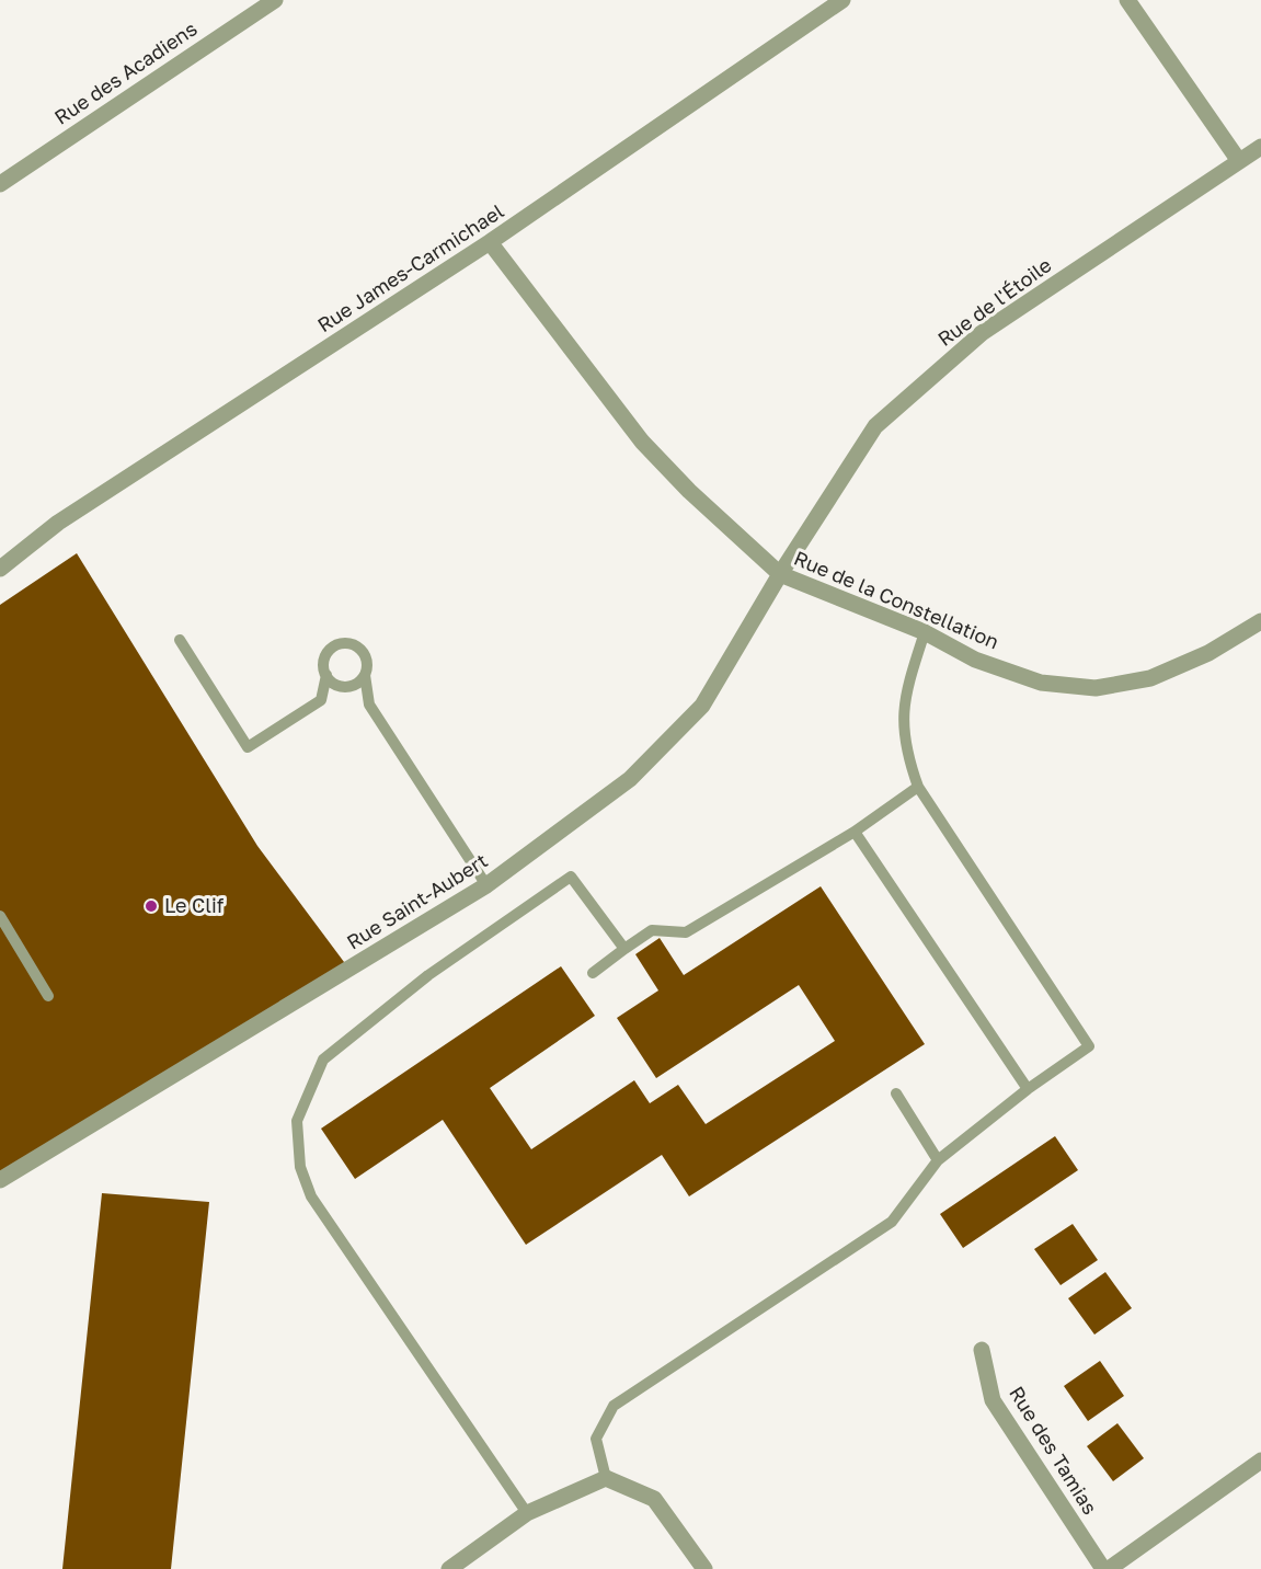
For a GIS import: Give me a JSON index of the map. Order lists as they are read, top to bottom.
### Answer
{
  "streets": {
    "street": [
      "Rue des Acadiens",
      "Rue James-Carmichael",
      "Rue de l'Étoile",
      "Rue de la Constellation",
      "Rue Saint-Aubert",
      "Rue des Tamias"
    ]
  },
  "crossings": [
    ["Rue James-Carmichael", "Rue de la Constellation"],
    ["Rue de l'Étoile", "Rue de la Constellation"],
    ["Rue de l'Étoile", "Rue Saint-Aubert"],
    ["Rue de la Constellation", "Rue Saint-Aubert"]
  ],
  "places": ["Le Clif"]
}
